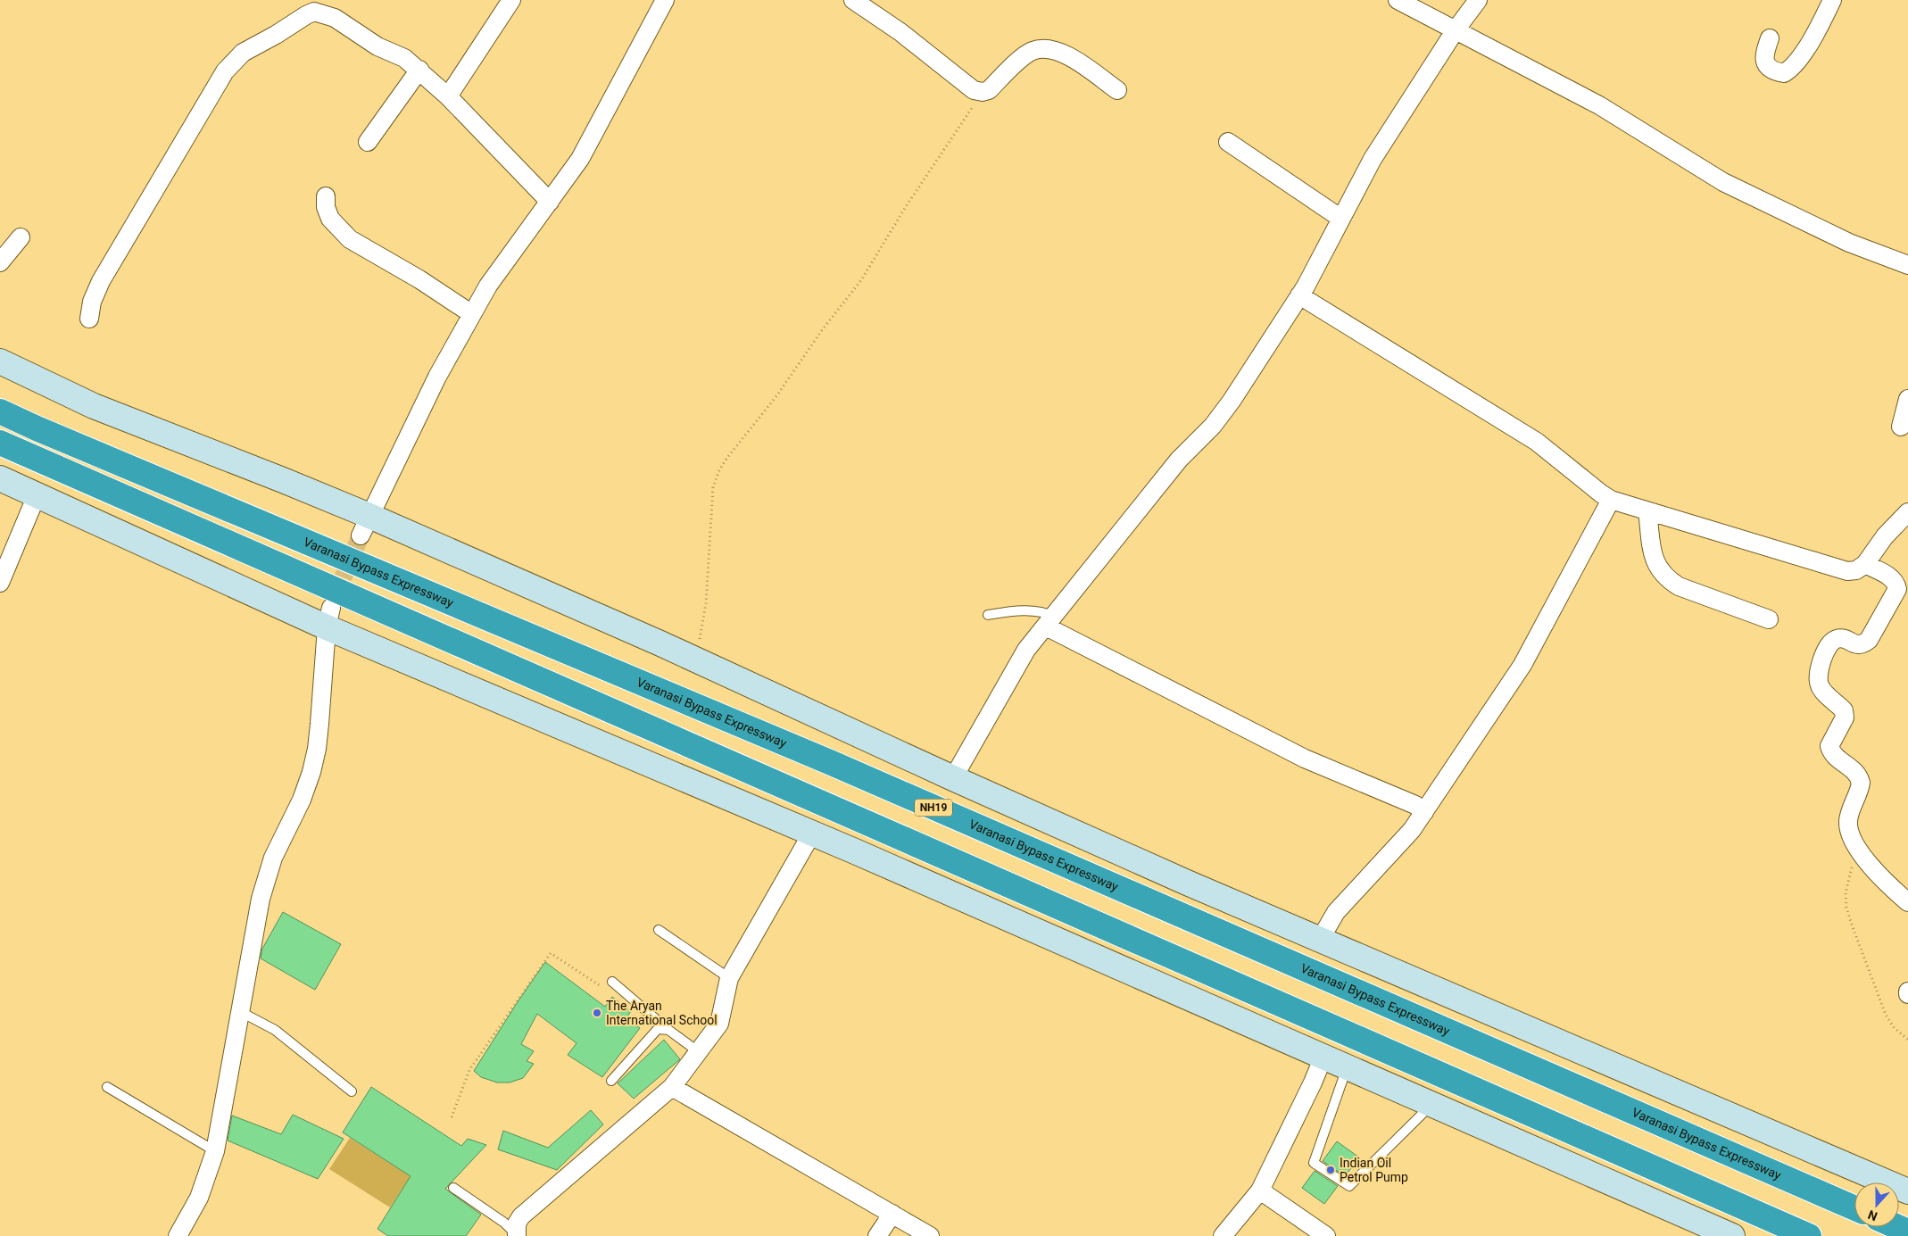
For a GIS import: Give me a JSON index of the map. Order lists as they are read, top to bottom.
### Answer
{
  "streets": {
    "highway": ["Varanasi Bypass Expressway", "NH19"]
  },
  "places": ["The Aryan International School", "Indian Oil Petrol Pump"],
  "north": "bottom"
}
